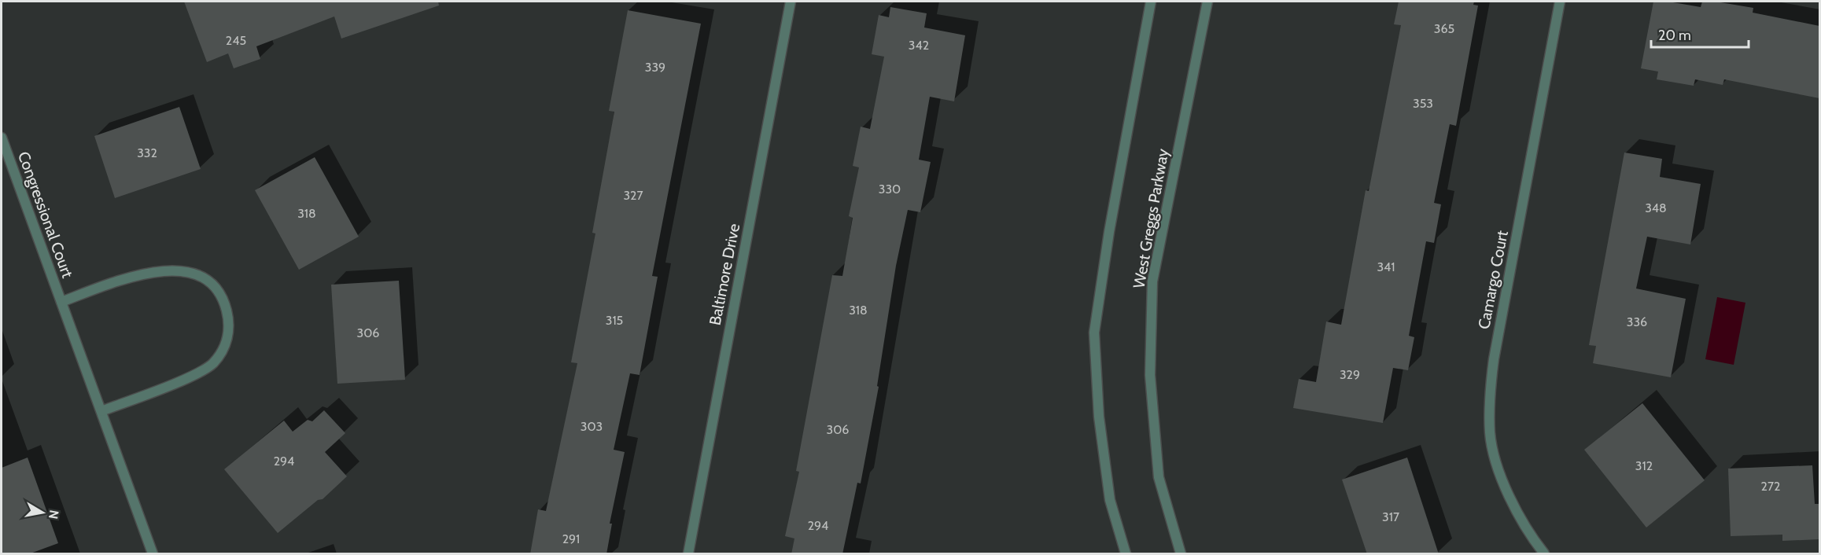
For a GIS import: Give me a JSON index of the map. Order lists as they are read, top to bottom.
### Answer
{
  "streets": {
    "street": [
      "Congressional Court",
      "West Greggs Parkway",
      "Baltimore Drive",
      "Camargo Court"
    ]
  },
  "house_numbers": [
    "365",
    "245",
    "342",
    "339",
    "353",
    "332",
    "330",
    "327",
    "348",
    "318",
    "341",
    "318",
    "315",
    "336",
    "306",
    "329",
    "303",
    "306",
    "294",
    "312",
    "272",
    "317",
    "294",
    "291"
  ],
  "scale_bar": "20 m",
  "north": "right"
}
